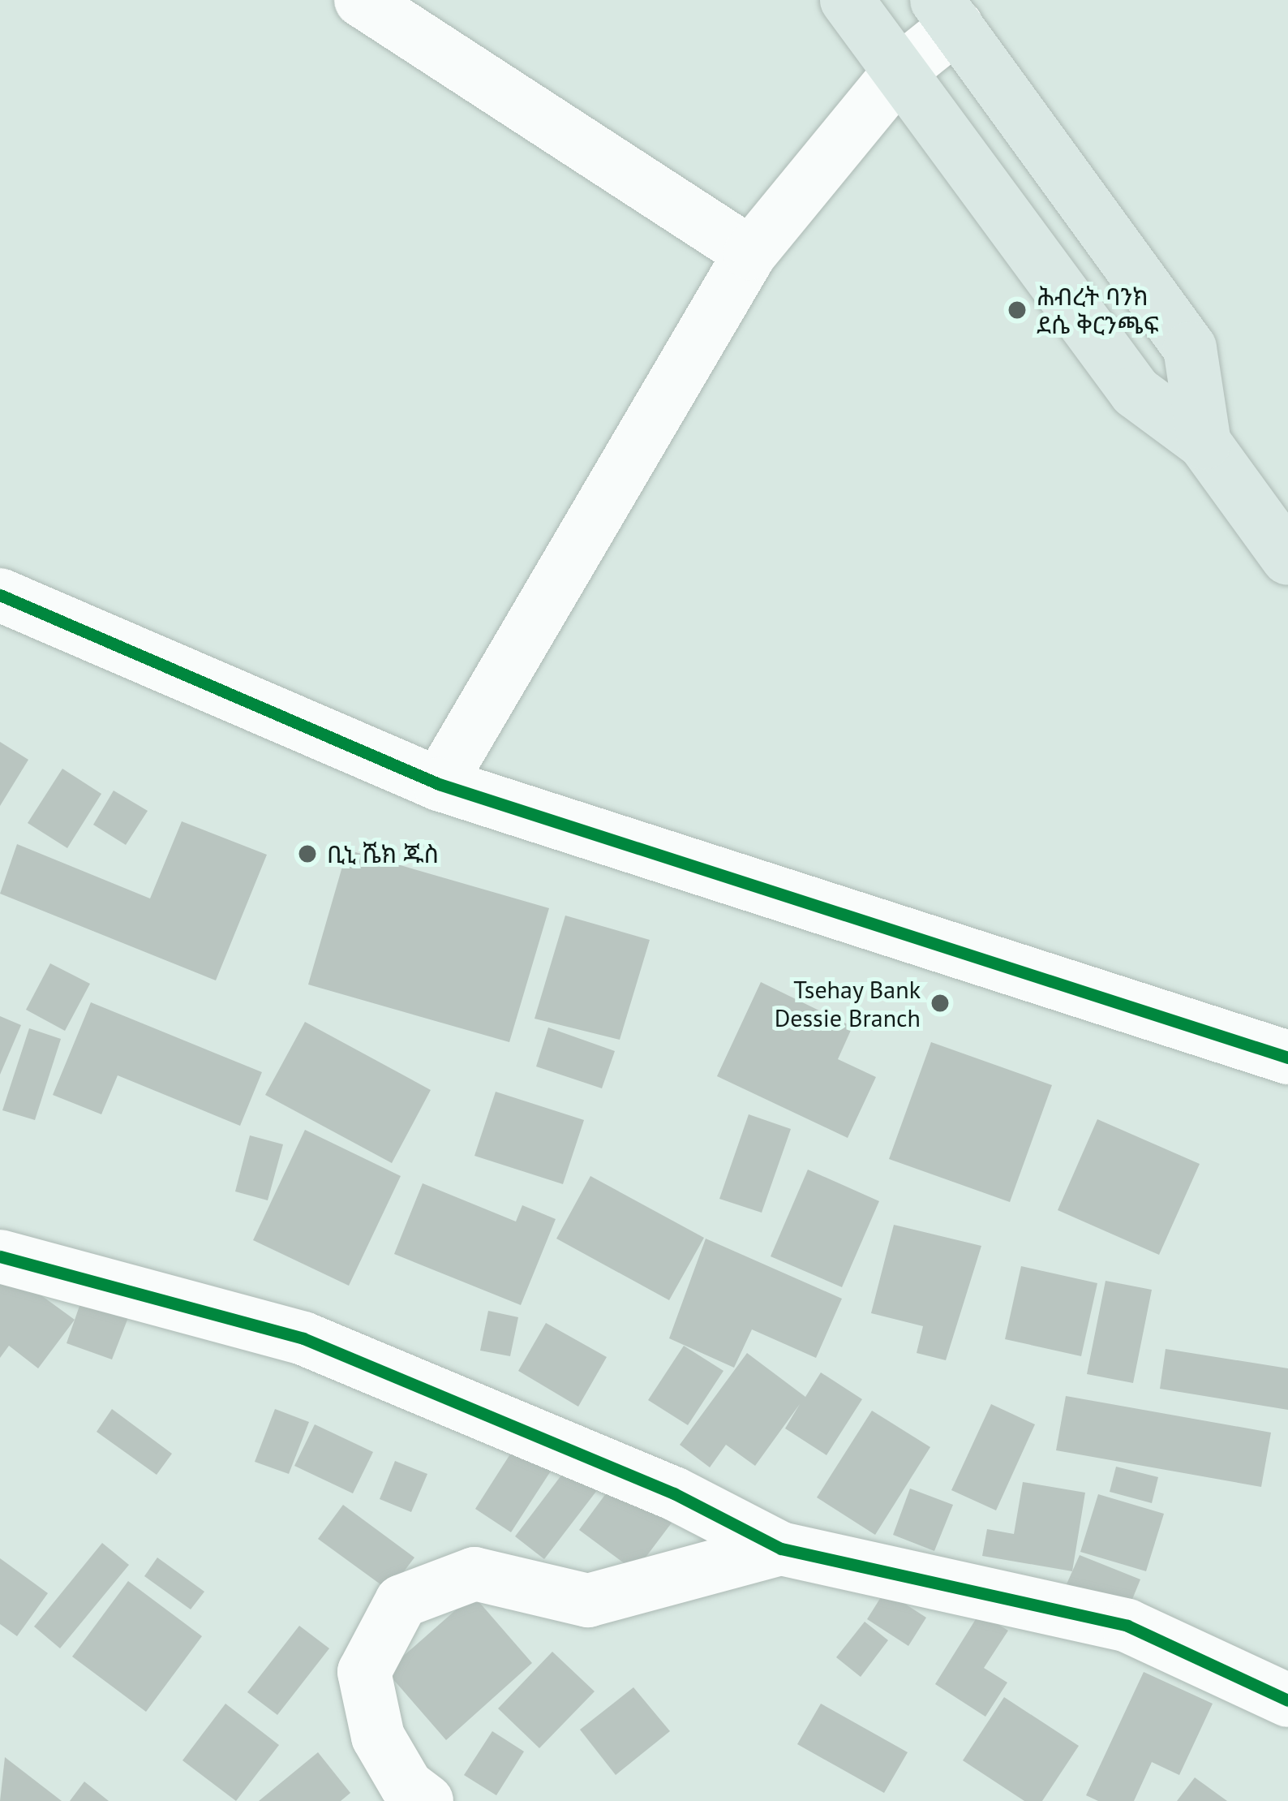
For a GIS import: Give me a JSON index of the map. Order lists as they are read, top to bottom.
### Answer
{
  "places": ["ሕብረት ባንክ ደሴ ቅርንጫፍ", "ቢኒ ሼክ ጁስ", "Tsehay Bank Dessie Branch"]
}
